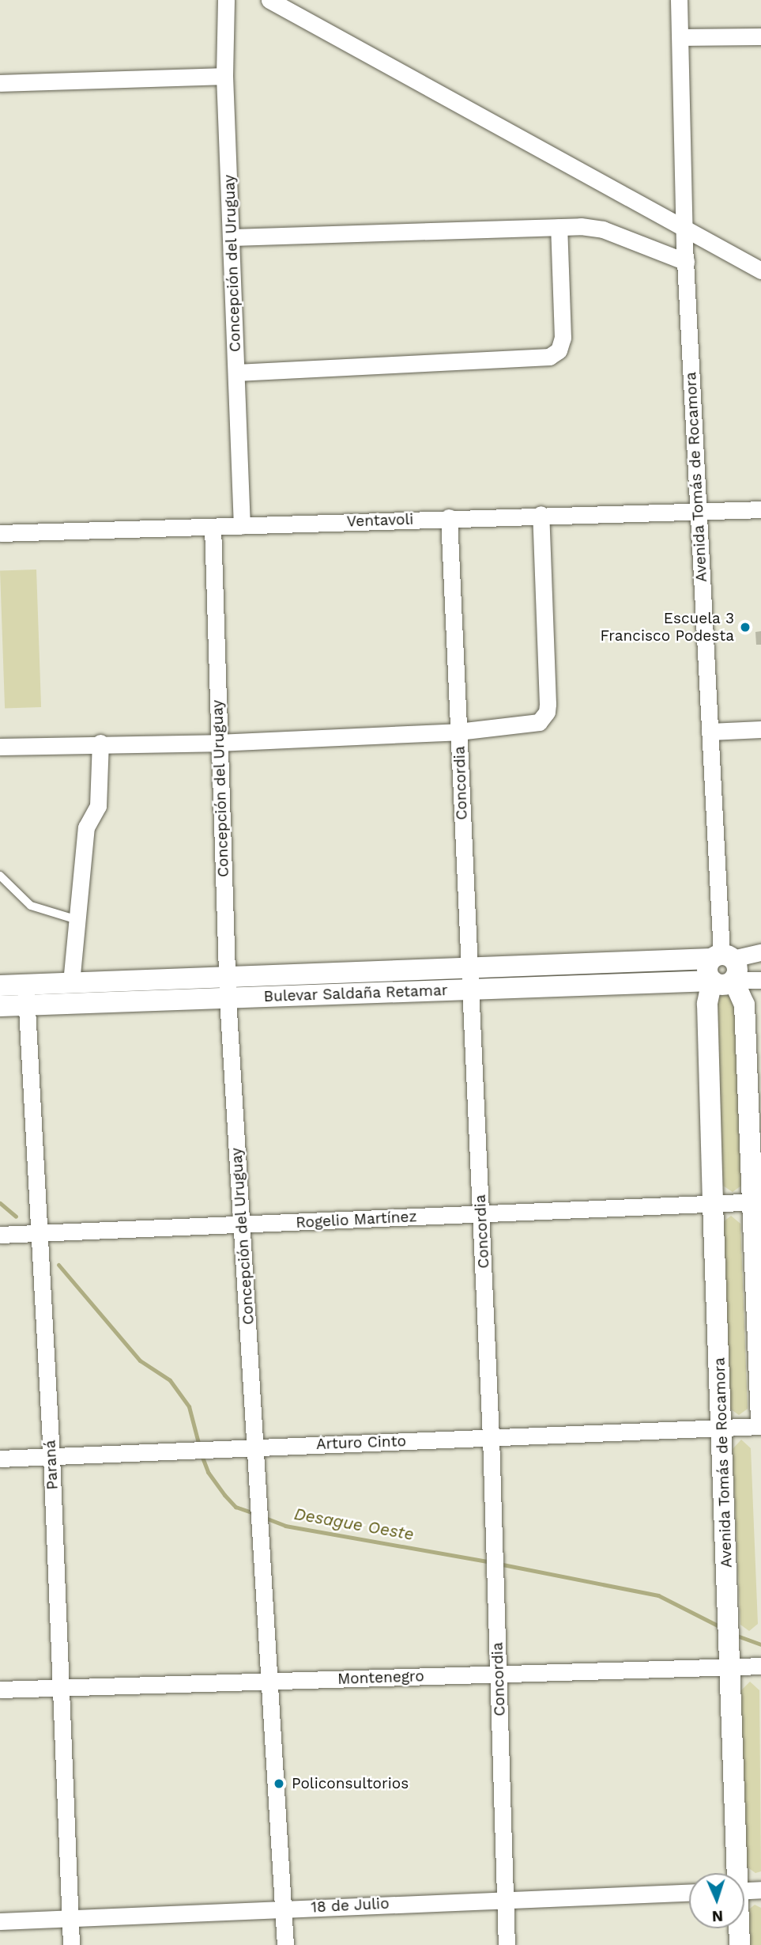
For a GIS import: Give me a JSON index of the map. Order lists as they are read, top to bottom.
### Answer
{
  "streets": {
    "street": [
      "Concepción del Uruguay",
      "Avenida Tomás de Rocamora",
      "Ventavoli",
      "Concordia",
      "Bulevar Saldaña Retamar",
      "Rogelio Martínez",
      "Arturo Cinto",
      "Paraná",
      "Montenegro",
      "18 de Julio"
    ]
  },
  "crossings": [
    ["Concepción del Uruguay", "Ventavoli"],
    ["Concepción del Uruguay", "Bulevar Saldaña Retamar"],
    ["Concepción del Uruguay", "Rogelio Martínez"],
    ["Concepción del Uruguay", "Arturo Cinto"],
    ["Concepción del Uruguay", "Montenegro"],
    ["Concepción del Uruguay", "18 de Julio"],
    ["Avenida Tomás de Rocamora", "Ventavoli"],
    ["Avenida Tomás de Rocamora", "Bulevar Saldaña Retamar"],
    ["Avenida Tomás de Rocamora", "Rogelio Martínez"],
    ["Avenida Tomás de Rocamora", "Arturo Cinto"],
    ["Avenida Tomás de Rocamora", "Montenegro"],
    ["Ventavoli", "Concordia"],
    ["Concordia", "Bulevar Saldaña Retamar"],
    ["Concordia", "Rogelio Martínez"],
    ["Concordia", "Arturo Cinto"],
    ["Concordia", "Montenegro"],
    ["Concordia", "18 de Julio"],
    ["Bulevar Saldaña Retamar", "Paraná"],
    ["Rogelio Martínez", "Paraná"],
    ["Arturo Cinto", "Paraná"],
    ["Paraná", "Montenegro"],
    ["Paraná", "18 de Julio"]
  ],
  "water": ["Desague Oeste"],
  "places": ["Escuela 3 Francisco Podesta", "Policonsultorios"],
  "north": "bottom"
}
